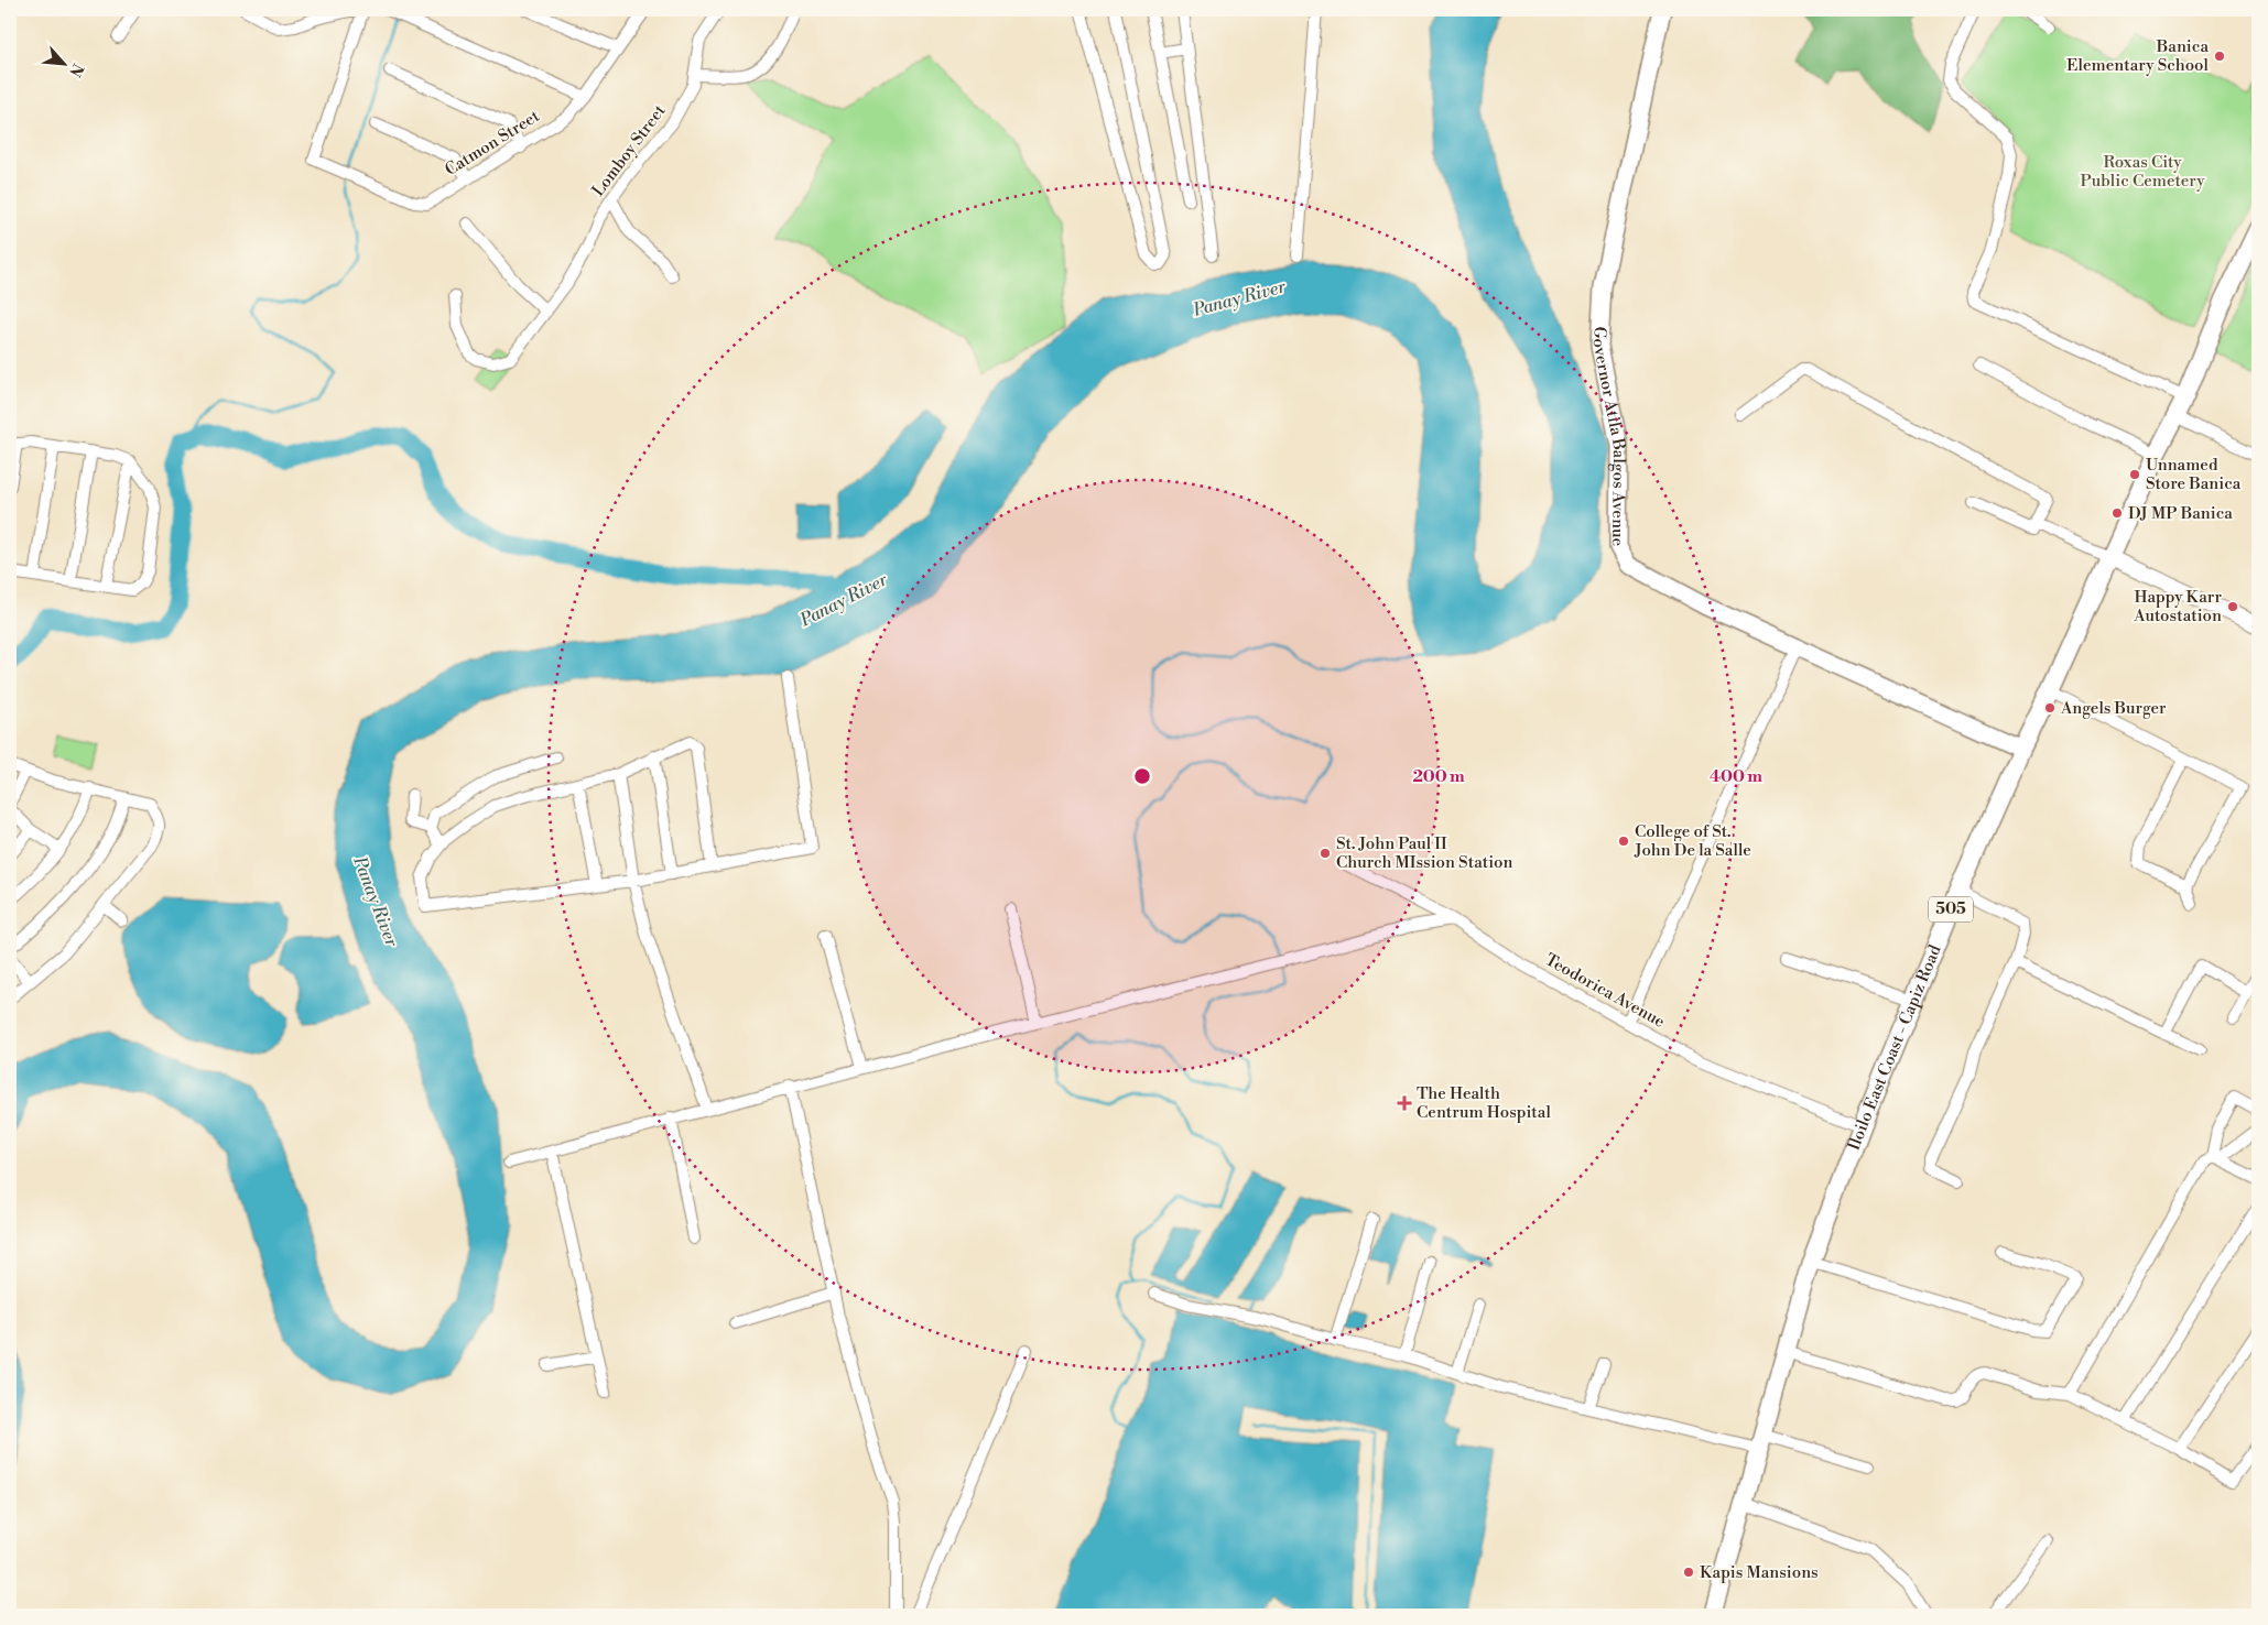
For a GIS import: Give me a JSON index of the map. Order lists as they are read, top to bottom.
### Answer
{
  "streets": {
    "main road": ["Governor Atila Balgos Avenue", "505", "Iloilo East Coast - Capiz Road"],
    "street": ["Catmon Street", "Lomboy Street", "Teodorica Avenue"]
  },
  "crossings": [
    ["Governor Atila Balgos Avenue", "Iloilo East Coast - Capiz Road"],
    ["Teodorica Avenue", "Iloilo East Coast - Capiz Road"]
  ],
  "water": ["Panay River"],
  "parks": ["Roxas City Public Cemetery"],
  "places": {
    "other": [
      "Banica Elementary School",
      "Unnamed Store Banica",
      "DJ MP Banica",
      "Happy Karr Autostation",
      "Angels Burger",
      "College of St. John De la Salle",
      "St. John Paul II Church MIssion Station",
      "Kapis Mansions"
    ],
    "health": ["The Health Centrum Hospital"]
  },
  "north": "bottom right",
  "rings": ["200 m", "400 m"]
}
